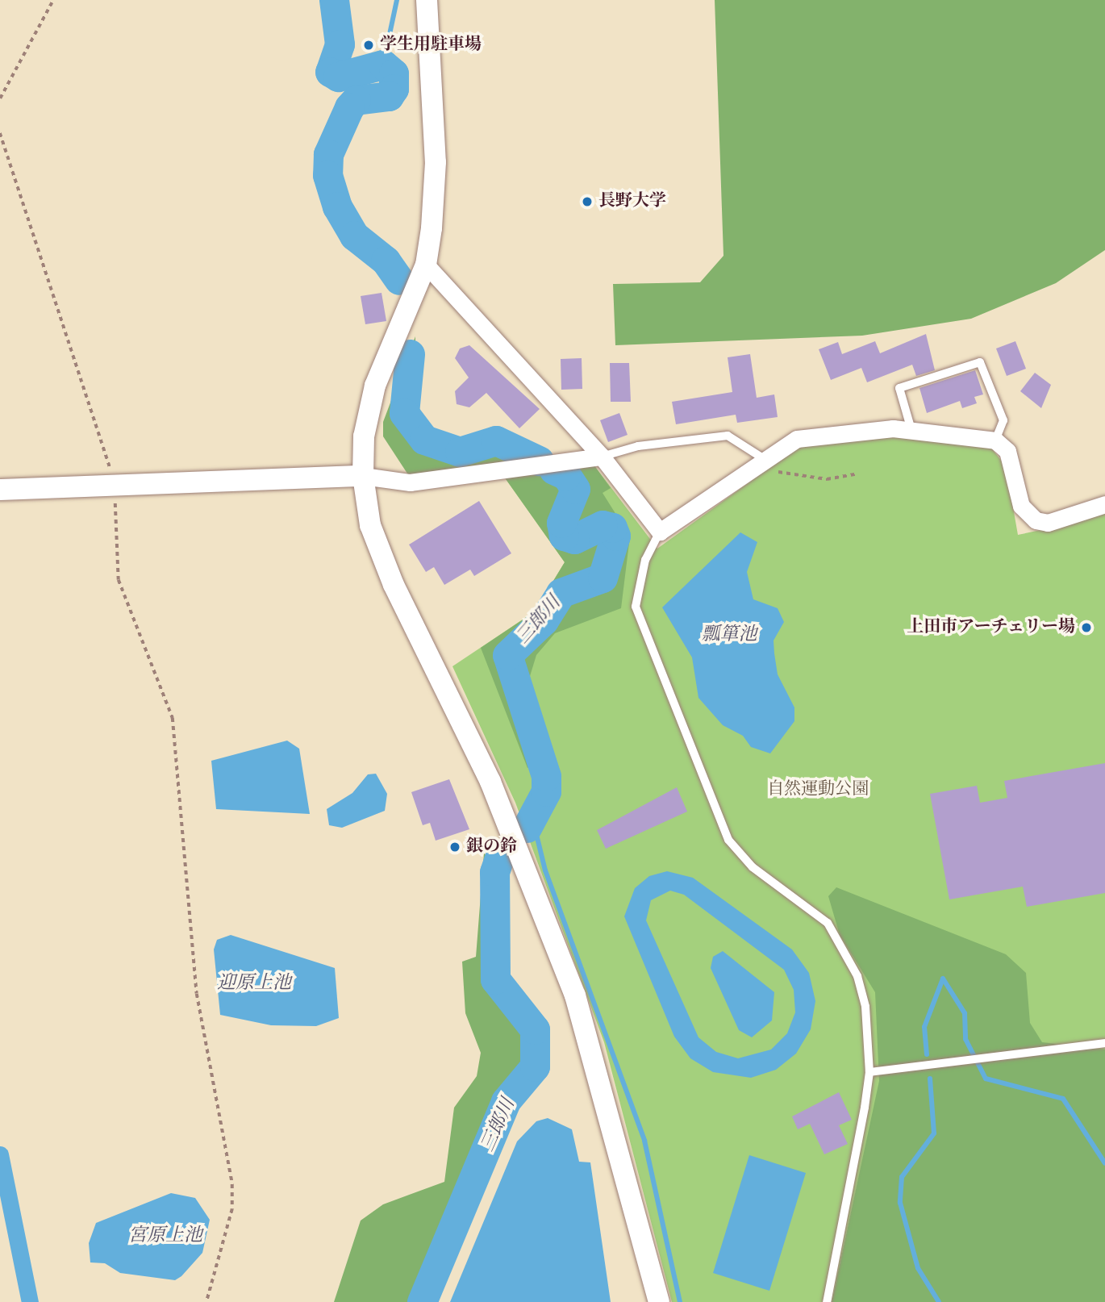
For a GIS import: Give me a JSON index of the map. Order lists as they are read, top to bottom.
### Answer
{
  "water": [
    "三郎川",
    "瓢箪池",
    "迎原上池",
    "宮原上池"
  ],
  "parks": ["自然運動公園"],
  "places": [
    "学生用駐車場",
    "長野大学",
    "上田市アーチェリー場",
    "銀の鈴"
  ]
}
